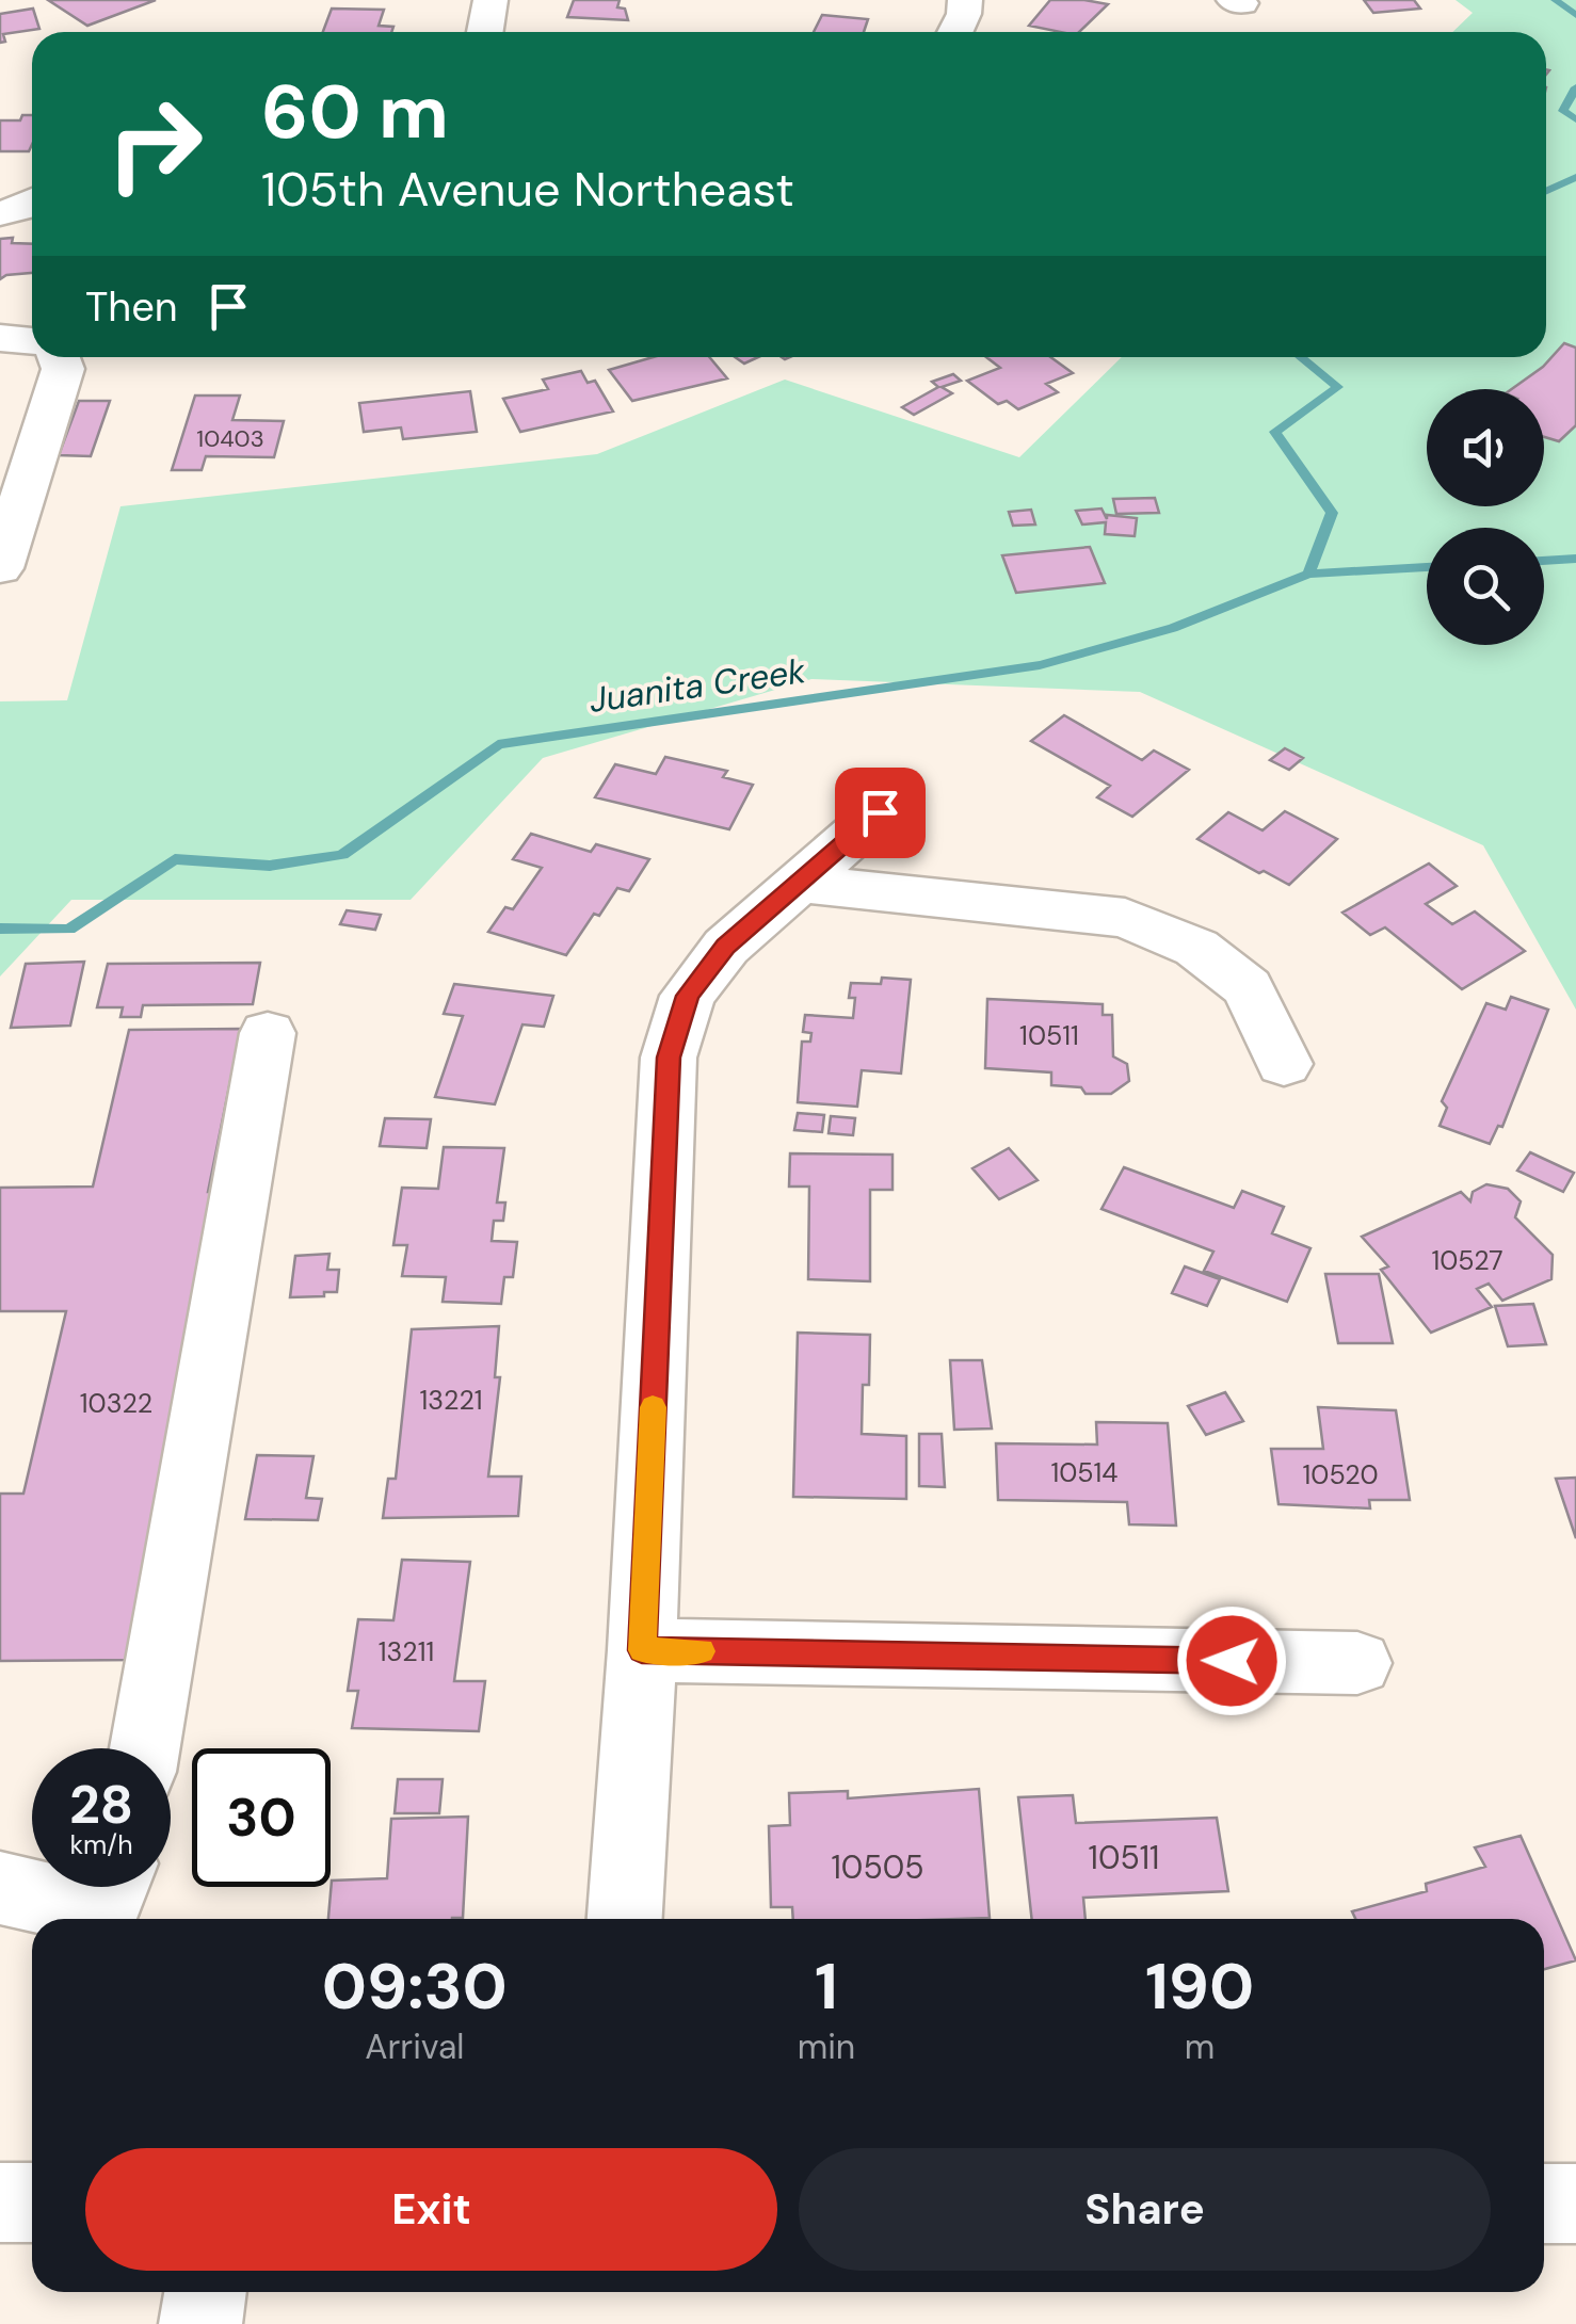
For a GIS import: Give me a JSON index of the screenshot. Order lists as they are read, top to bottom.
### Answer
{
  "water": ["Juanita Creek"],
  "house_numbers": [
    "10403",
    "10511",
    "10527",
    "13221",
    "10322",
    "10514",
    "10520",
    "13211",
    "10511",
    "10505"
  ],
  "page": {
    "turn": ["60 m", "105th Avenue Northeast"],
    "then": "Then",
    "speed": "28 km/h",
    "limit": "30",
    "eta": [
      "09:30",
      "Arrival",
      "1",
      "min",
      "190",
      "m"
    ],
    "buttons": ["Exit", "Share"]
  }
}
